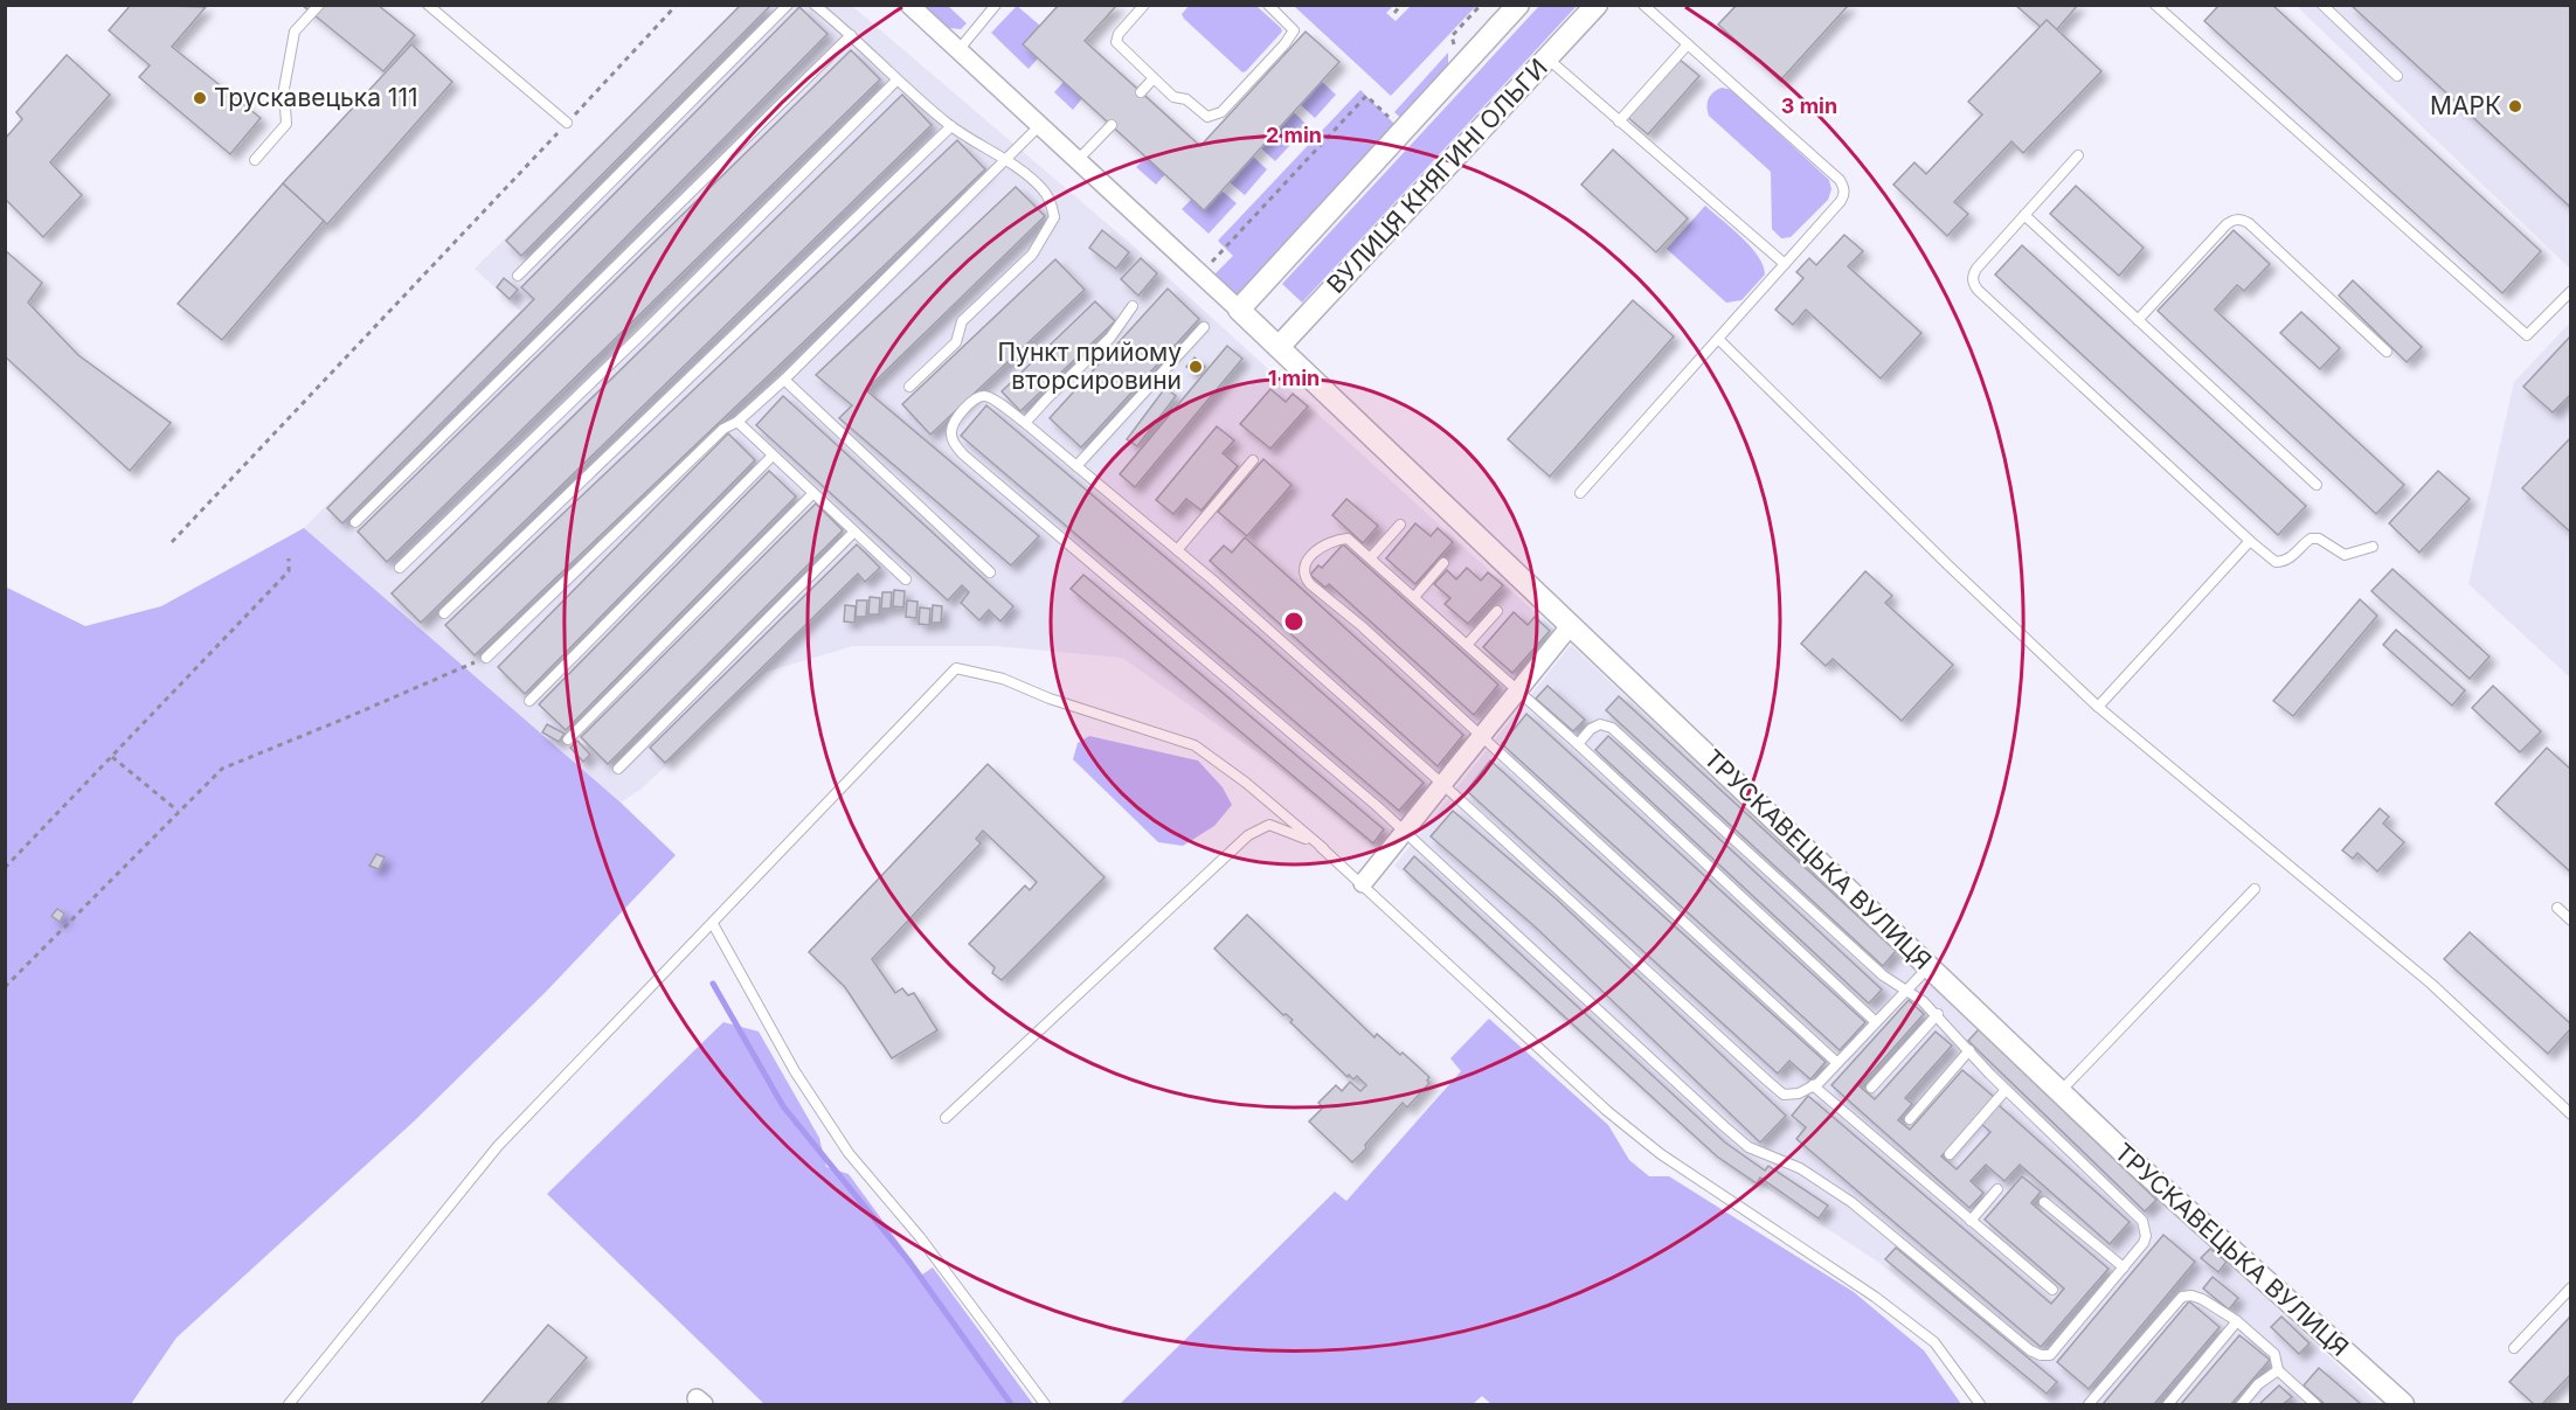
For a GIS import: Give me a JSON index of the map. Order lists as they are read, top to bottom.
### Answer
{
  "streets": {
    "street": ["ВУЛИЦЯ КНЯГИНІ ОЛЬГИ", "ТРУСКАВЕЦЬКА ВУЛИЦЯ"]
  },
  "crossings": [
    ["ВУЛИЦЯ КНЯГИНІ ОЛЬГИ", "ТРУСКАВЕЦЬКА ВУЛИЦЯ"]
  ],
  "places": ["Трускавецька 111", "МАРК", "Пункт прийому вторсировини"],
  "rings": ["3 min", "2 min", "1 min"]
}
